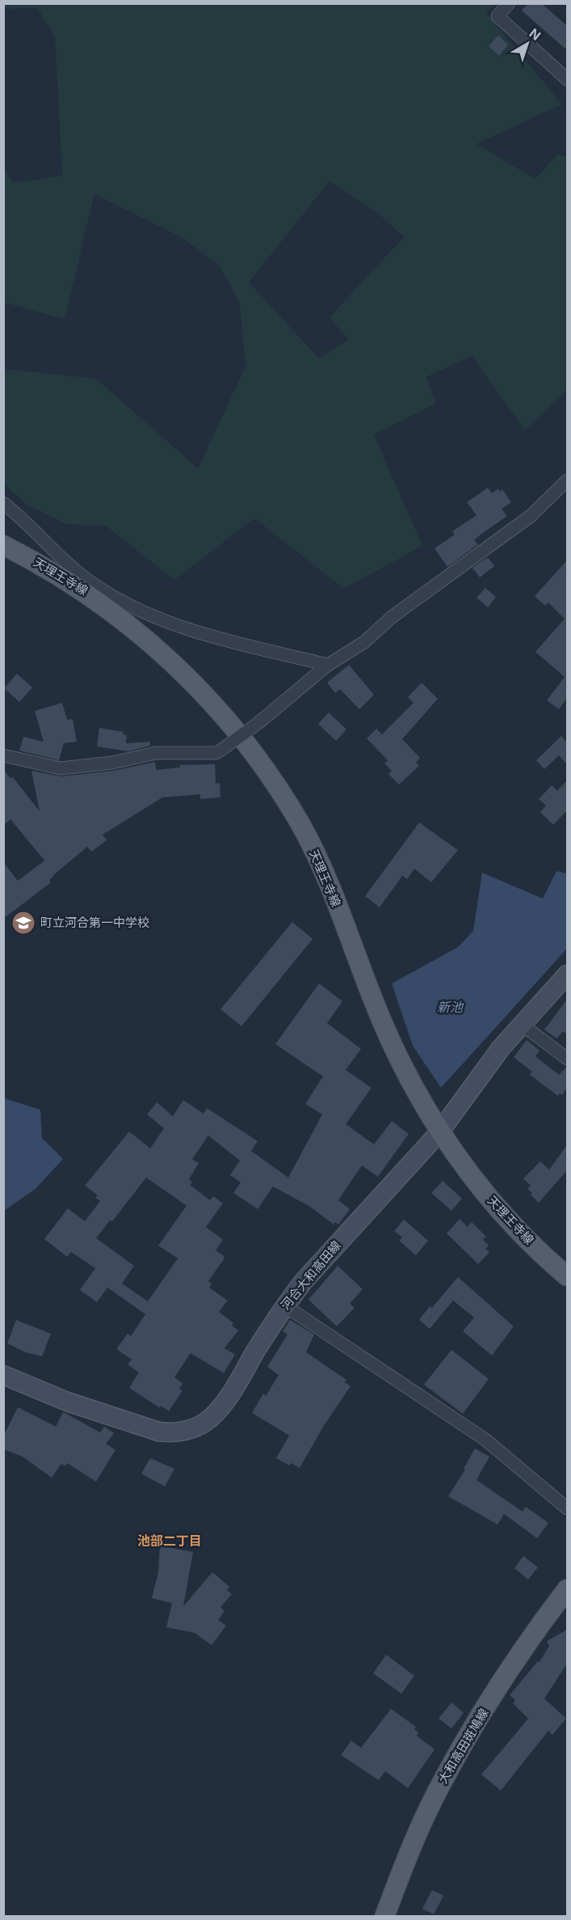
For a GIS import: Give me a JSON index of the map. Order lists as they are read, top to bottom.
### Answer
{
  "streets": {
    "main road": ["天理王寺線", "河合大和高田線", "大和高田斑鳩線"]
  },
  "crossings": [
    ["天理王寺線", "河合大和高田線"]
  ],
  "districts": ["池部二丁目"],
  "water": ["新池"],
  "places": {
    "school or university": ["町立河合第一中学校"]
  },
  "north": "top right"
}
